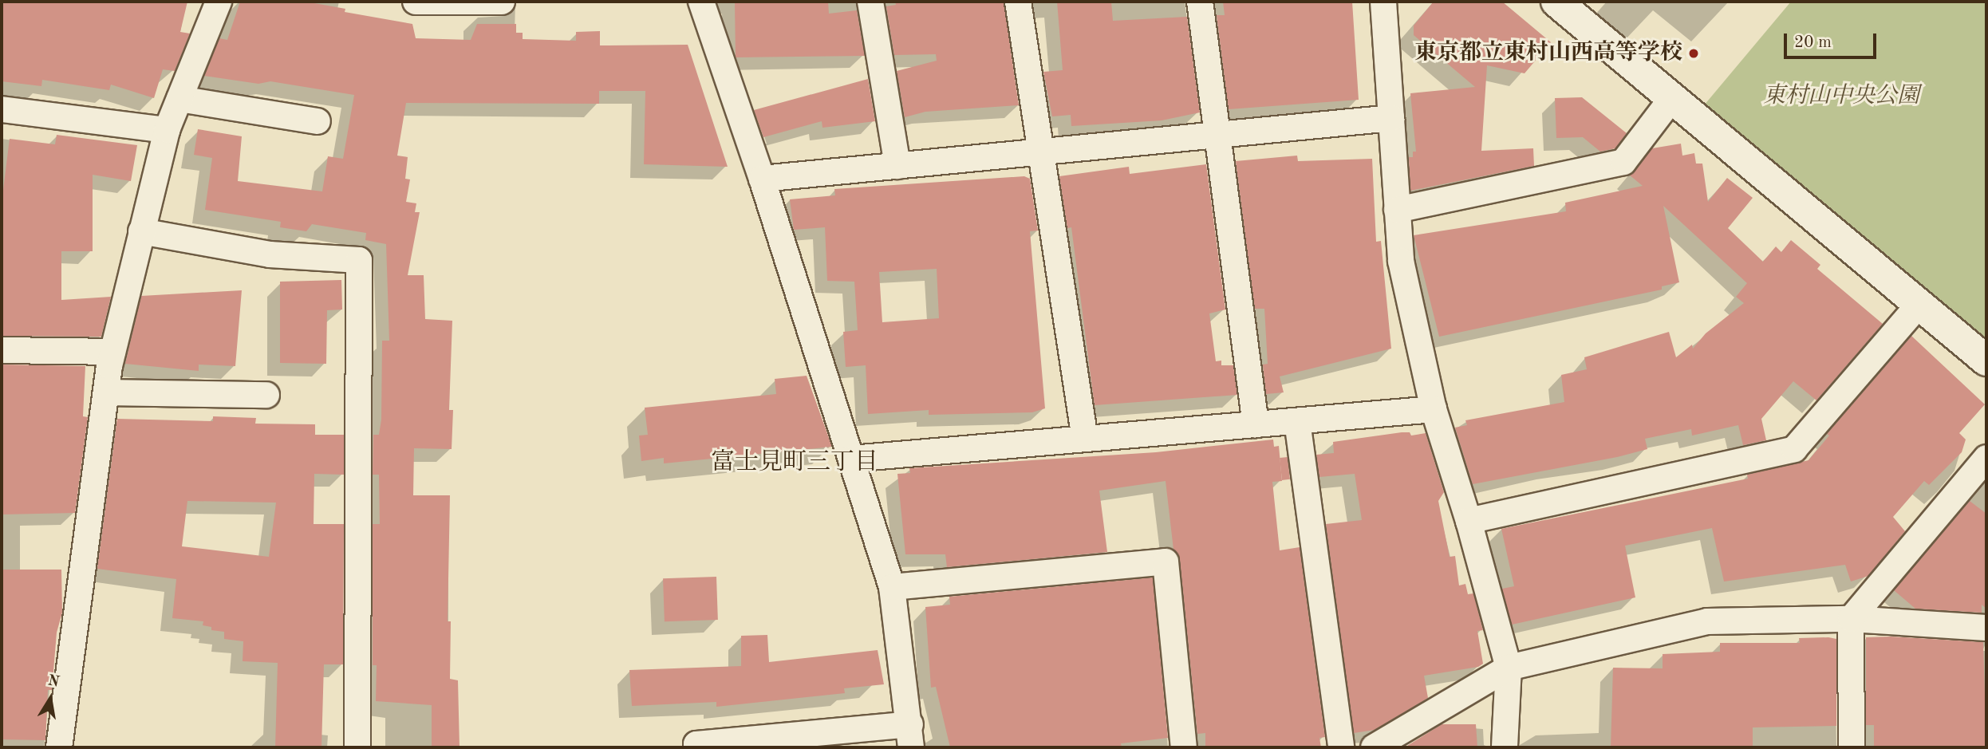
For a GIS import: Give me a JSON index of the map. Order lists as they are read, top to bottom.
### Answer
{
  "districts": ["富士見町三丁目"],
  "parks": ["東村山中央公園"],
  "places": ["東京都立東村山西高等学校"],
  "scale_bar": "20 m",
  "north": "top"
}
